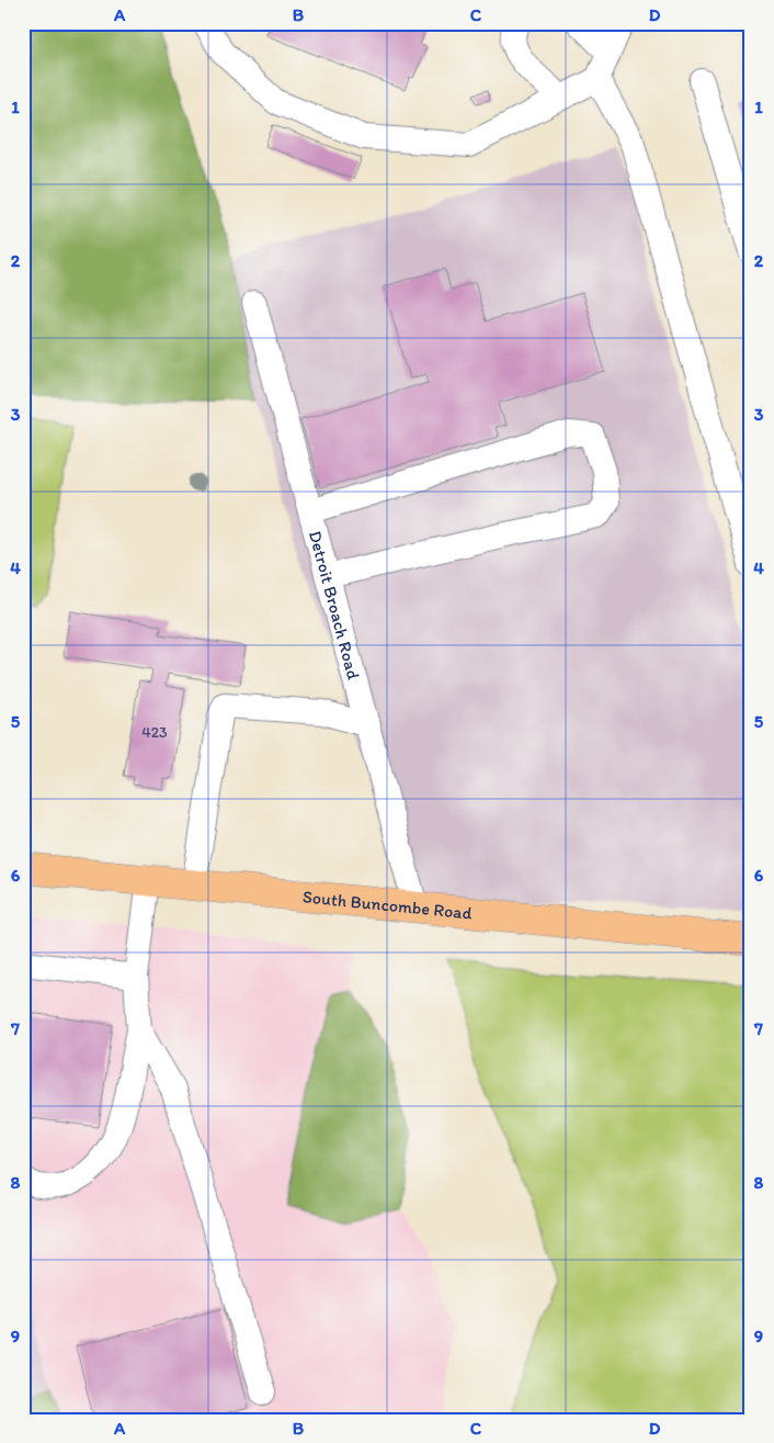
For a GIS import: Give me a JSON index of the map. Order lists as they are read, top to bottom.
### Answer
{
  "streets": {
    "main road": ["South Buncombe Road"],
    "street": ["Detroit Broach Road"]
  },
  "crossings": [
    ["Detroit Broach Road", "South Buncombe Road"]
  ],
  "house_numbers": ["423"],
  "grid": {
    "columns": [
      "A",
      "B",
      "C",
      "D"
    ],
    "rows": [
      "1",
      "2",
      "3",
      "4",
      "5",
      "6",
      "7",
      "8",
      "9"
    ]
  }
}
